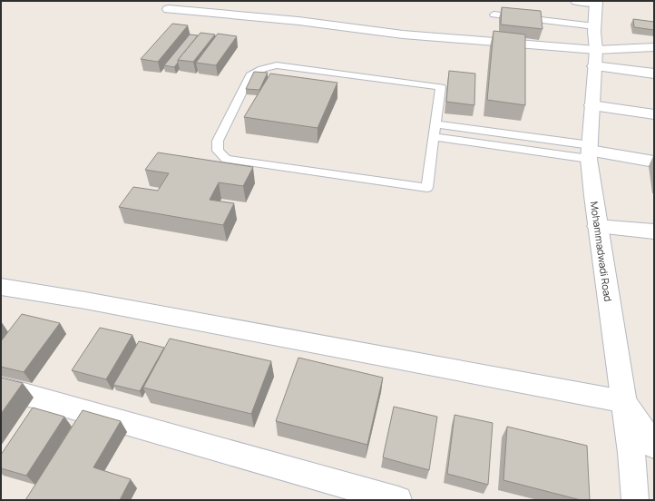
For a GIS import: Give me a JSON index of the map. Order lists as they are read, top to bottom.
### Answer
{
  "streets": {
    "street": ["Mohammadwadi Road"]
  }
}
